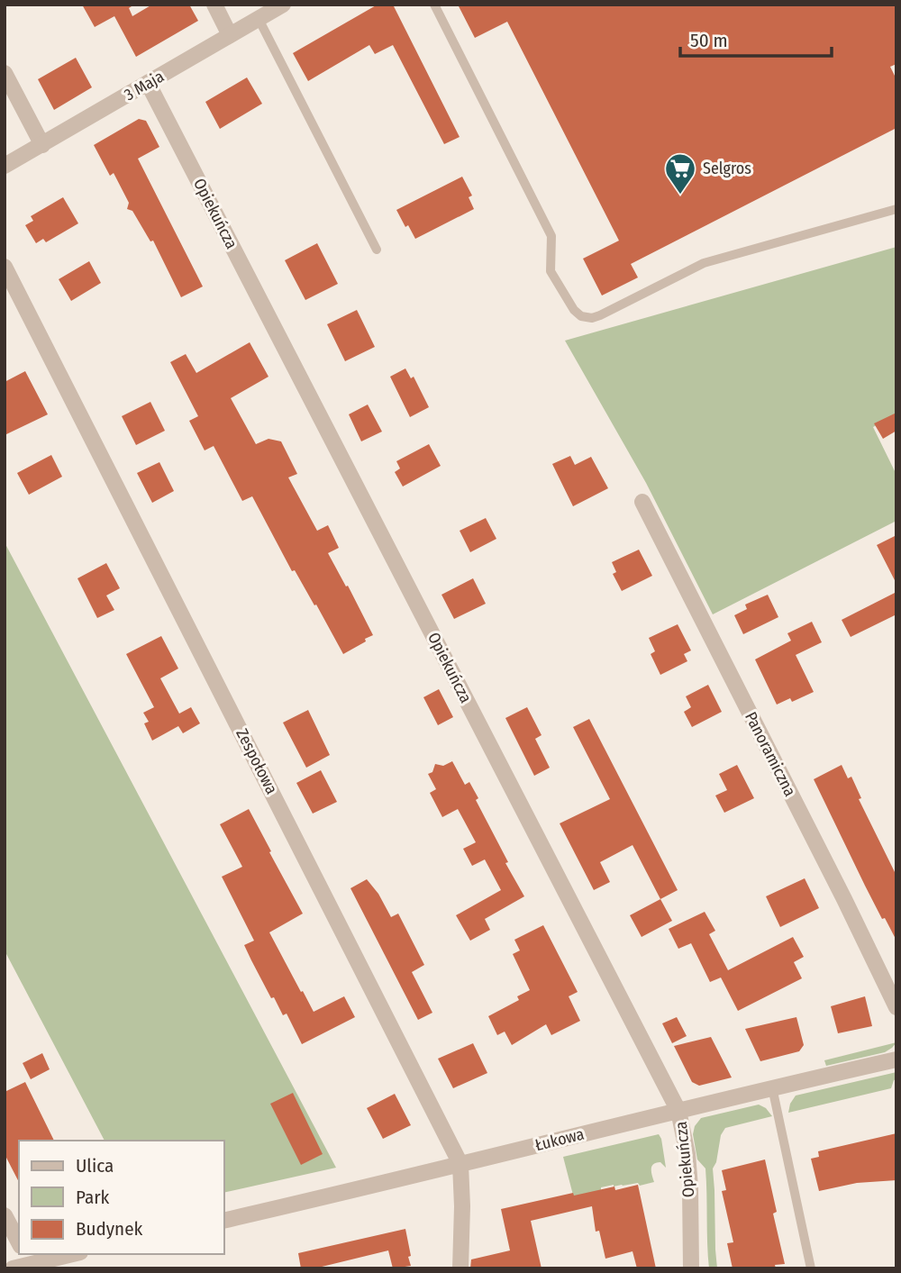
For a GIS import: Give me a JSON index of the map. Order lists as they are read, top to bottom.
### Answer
{
  "streets": {
    "street": [
      "3 Maja",
      "Opiekuńcza",
      "Panoramiczna",
      "Zespołowa",
      "Łukowa"
    ]
  },
  "crossings": [
    ["3 Maja", "Opiekuńcza"],
    ["Opiekuńcza", "Łukowa"],
    ["Zespołowa", "Łukowa"]
  ],
  "places": {
    "supermarket": ["Selgros"]
  },
  "legend": ["Ulica", "Park", "Budynek"],
  "scale_bar": "50 m"
}
